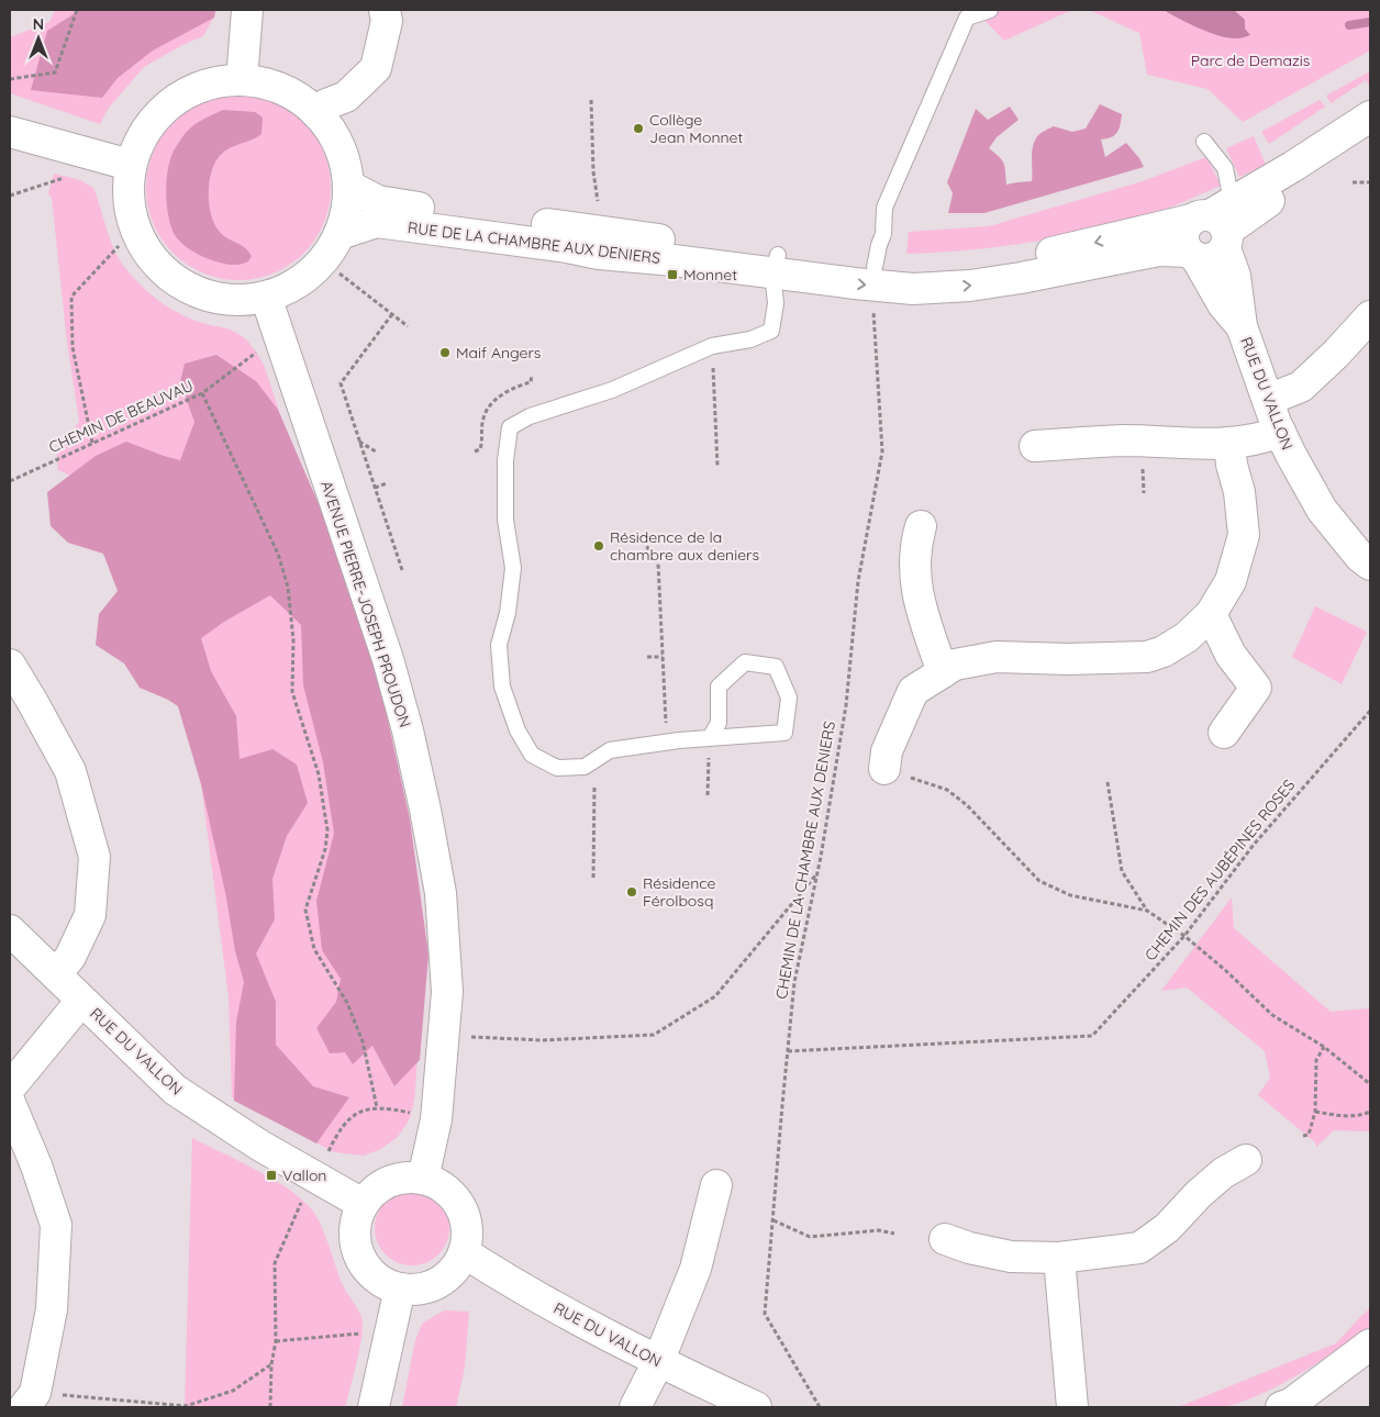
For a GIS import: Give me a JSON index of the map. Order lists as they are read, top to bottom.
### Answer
{
  "streets": {
    "street": ["RUE DE LA CHAMBRE AUX DENIERS", "RUE DU VALLON", "AVENUE PIERRE-JOSEPH PROUDON"],
    "path": ["CHEMIN DE BEAUVAU", "CHEMIN DE LA CHAMBRE AUX DENIERS", "CHEMIN DES AUBÉPINES ROSES"]
  },
  "crossings": [
    ["RUE DE LA CHAMBRE AUX DENIERS", "RUE DU VALLON"],
    ["RUE DU VALLON", "AVENUE PIERRE-JOSEPH PROUDON"],
    ["CHEMIN DE LA CHAMBRE AUX DENIERS", "CHEMIN DES AUBÉPINES ROSES"]
  ],
  "parks": ["Parc de Demazis"],
  "places": {
    "other": [
      "Collège Jean Monnet",
      "Maif Angers",
      "Résidence de la chambre aux deniers",
      "Résidence Férolbosq"
    ],
    "transit": ["Monnet", "Vallon"]
  },
  "north": "top"
}
